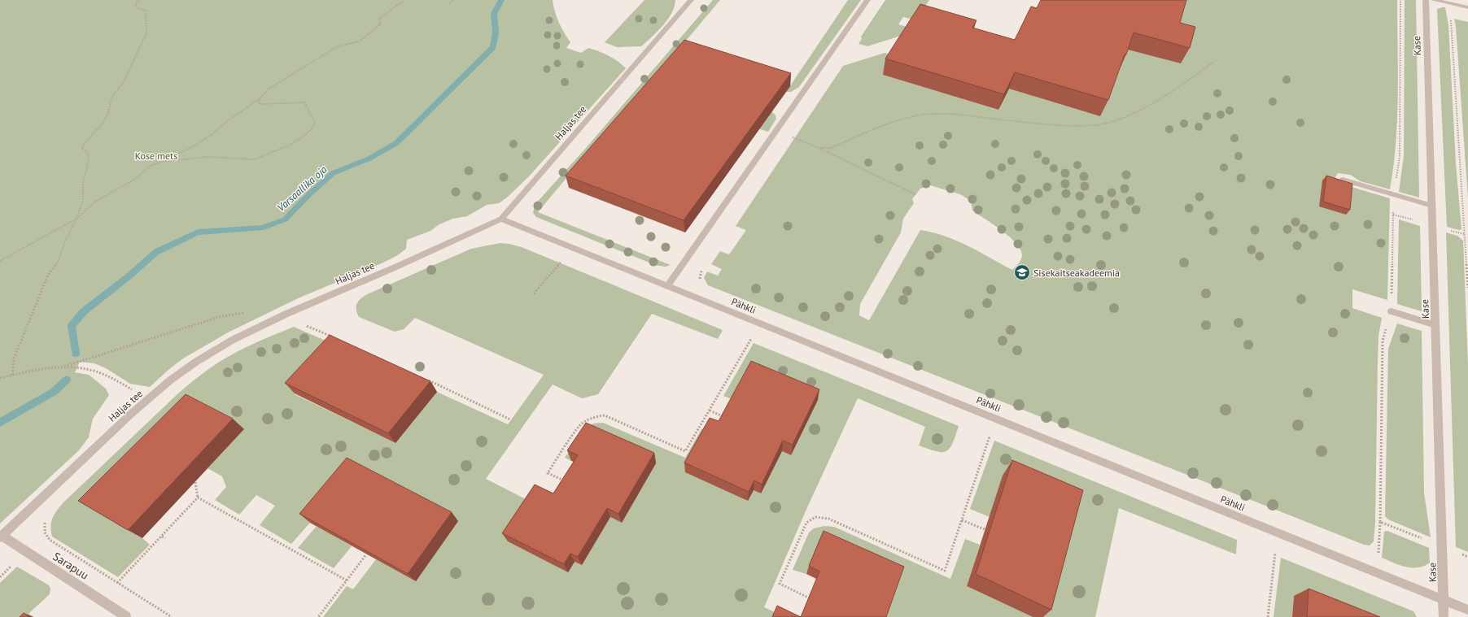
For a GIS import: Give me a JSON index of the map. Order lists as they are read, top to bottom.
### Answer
{
  "streets": {
    "street": [
      "Kase",
      "Haljas tee",
      "Pähkli",
      "Sarapuu"
    ]
  },
  "crossings": [
    ["Kase", "Pähkli"],
    ["Haljas tee", "Pähkli"],
    ["Haljas tee", "Sarapuu"]
  ],
  "water": ["Varsaallika oja"],
  "parks": ["Kose mets"],
  "places": {
    "school or university": ["Sisekaitseakadeemia"]
  }
}
